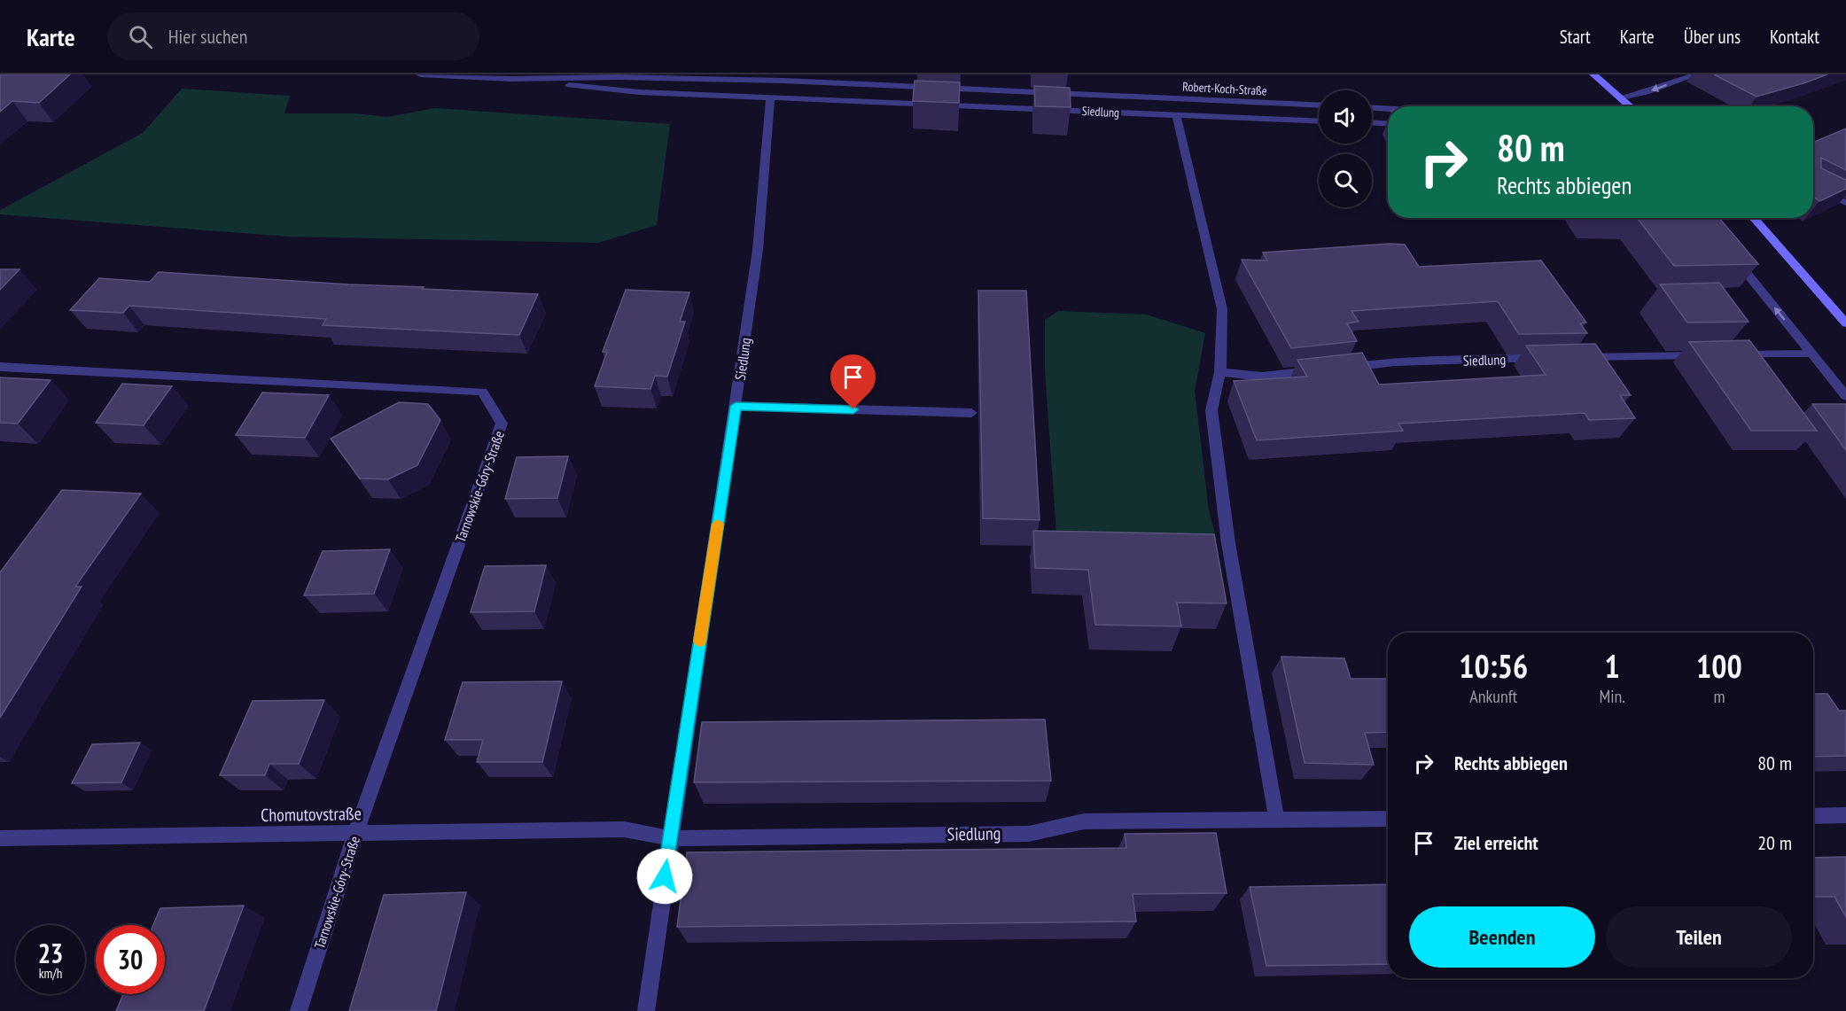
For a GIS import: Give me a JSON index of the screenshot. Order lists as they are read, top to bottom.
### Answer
{
  "streets": {
    "street": [
      "Robert-Koch-Straße",
      "Siedlung",
      "Tarnowskie-Góry-Straße",
      "Chomutovstraße"
    ]
  },
  "crossings": [
    ["Robert-Koch-Straße", "Siedlung"],
    ["Siedlung", "Chomutovstraße"],
    ["Tarnowskie-Góry-Straße", "Chomutovstraße"]
  ],
  "page": {
    "header": "Karte",
    "search": "Hier suchen",
    "nav": [
      "Start",
      "Karte",
      "Über uns",
      "Kontakt"
    ],
    "turn": ["80 m", "Rechts abbiegen"],
    "eta": [
      "10:56",
      "Ankunft",
      "1",
      "Min.",
      "100",
      "m"
    ],
    "list": [
      {
        "name": "Rechts abbiegen",
        "value": "80 m"
      },
      {
        "name": "Ziel erreicht",
        "value": "20 m"
      }
    ],
    "buttons": ["Beenden", "Teilen"],
    "speed": "23 km/h",
    "limit": "30"
  }
}
